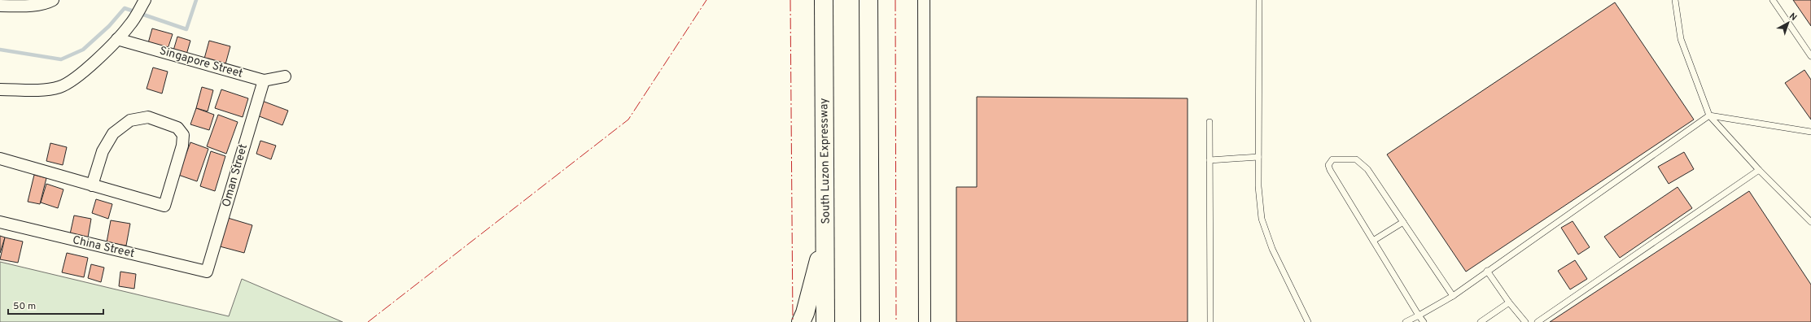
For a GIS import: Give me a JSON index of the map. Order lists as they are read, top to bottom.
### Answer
{
  "streets": {
    "highway": ["South Luzon Expressway"],
    "street": ["Singapore Street", "Oman Street", "China Street"]
  },
  "crossings": [
    ["Singapore Street", "Oman Street"],
    ["Oman Street", "China Street"]
  ],
  "scale_bar": "50 m",
  "north": "top right"
}
